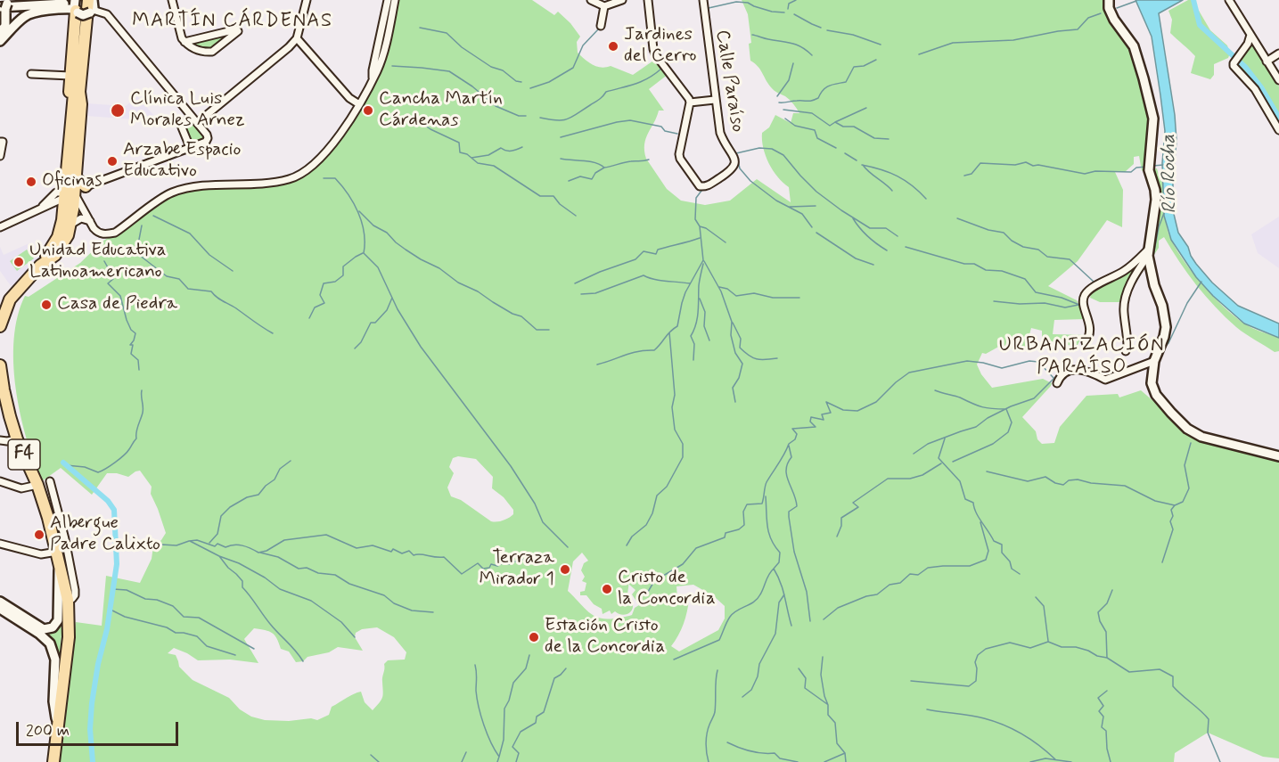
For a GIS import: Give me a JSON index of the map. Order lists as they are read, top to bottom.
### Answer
{
  "streets": {
    "highway": ["F4"],
    "street": ["Calle Paraíso"]
  },
  "districts": ["MARTÍN CÁRDENAS", "URBANIZACIÓN PARAÍSO"],
  "water": ["Río Rocha"],
  "places": [
    "Jardines del Cerro",
    "Clínica Luis Morales Arnez",
    "Cancha Martín Cárdenas",
    "Arzabe Espacio Educativo",
    "Oficinas",
    "Unidad Educativa Latinoamericano",
    "Casa de Piedra",
    "Albergue Padre Calixto",
    "Terraza Mirador 1",
    "Cristo de la Concordia",
    "Estación Cristo de la Concordia"
  ],
  "scale_bar": "200 m"
}
